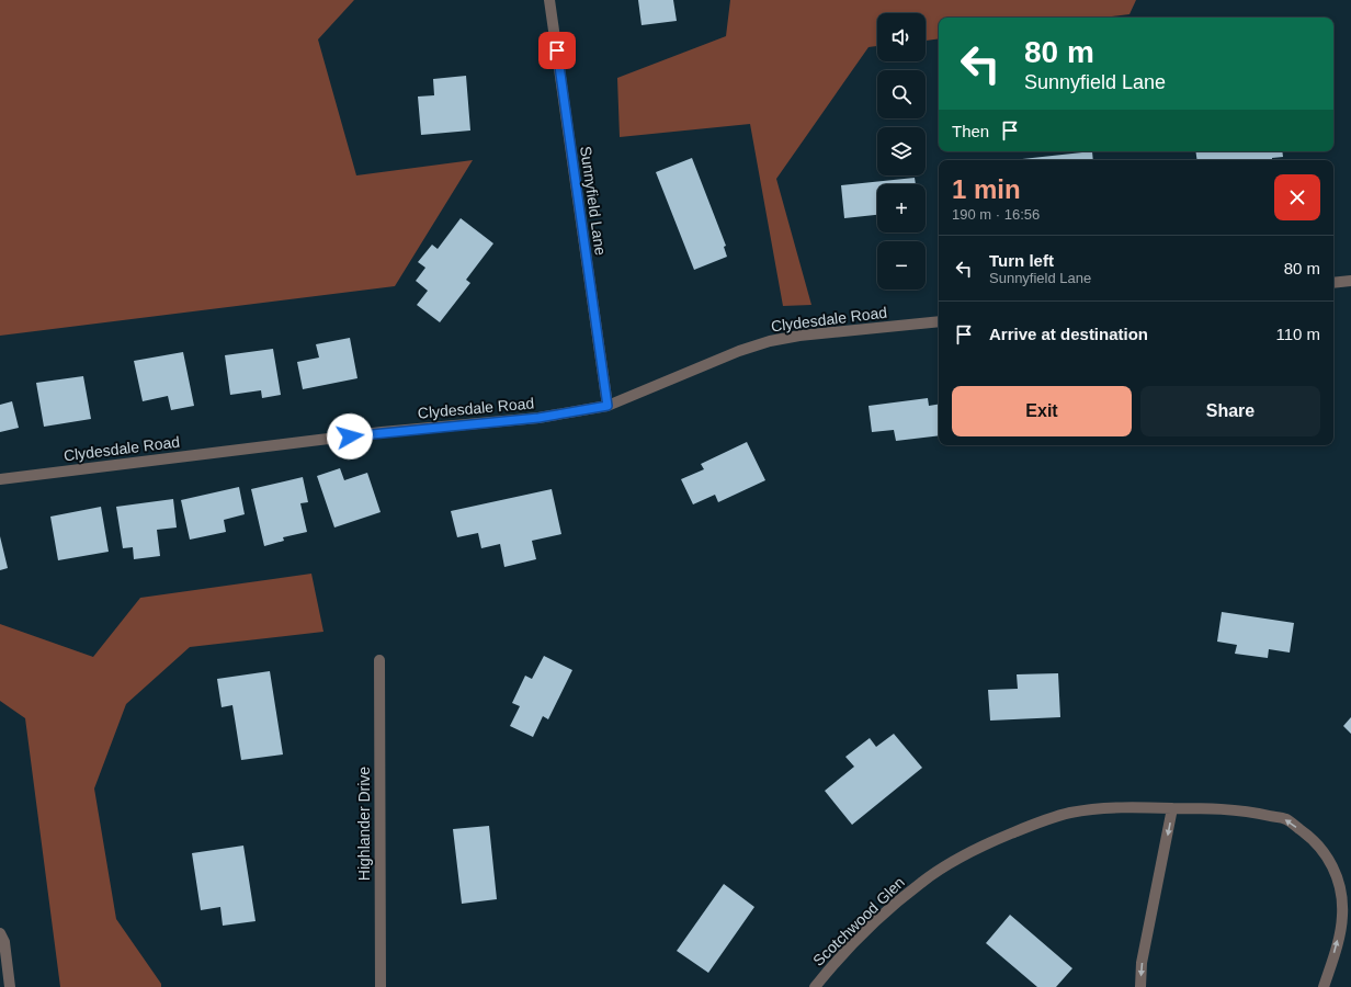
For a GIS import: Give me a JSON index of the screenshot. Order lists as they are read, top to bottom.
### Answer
{
  "streets": {
    "street": [
      "Sunnyfield Lane",
      "Clydesdale Road",
      "Highlander Drive",
      "Scotchwood Glen"
    ]
  },
  "crossings": [
    ["Sunnyfield Lane", "Clydesdale Road"]
  ],
  "page": {
    "map_buttons": ["+", "−"],
    "turn": ["80 m", "Sunnyfield Lane"],
    "then": "Then",
    "heading": ["1 min", "190 m · 16:56"],
    "list": [
      {
        "name": "Turn left",
        "note": "Sunnyfield Lane",
        "value": "80 m"
      },
      {
        "name": "Arrive at destination",
        "value": "110 m"
      }
    ],
    "buttons": ["Exit", "Share"]
  }
}
